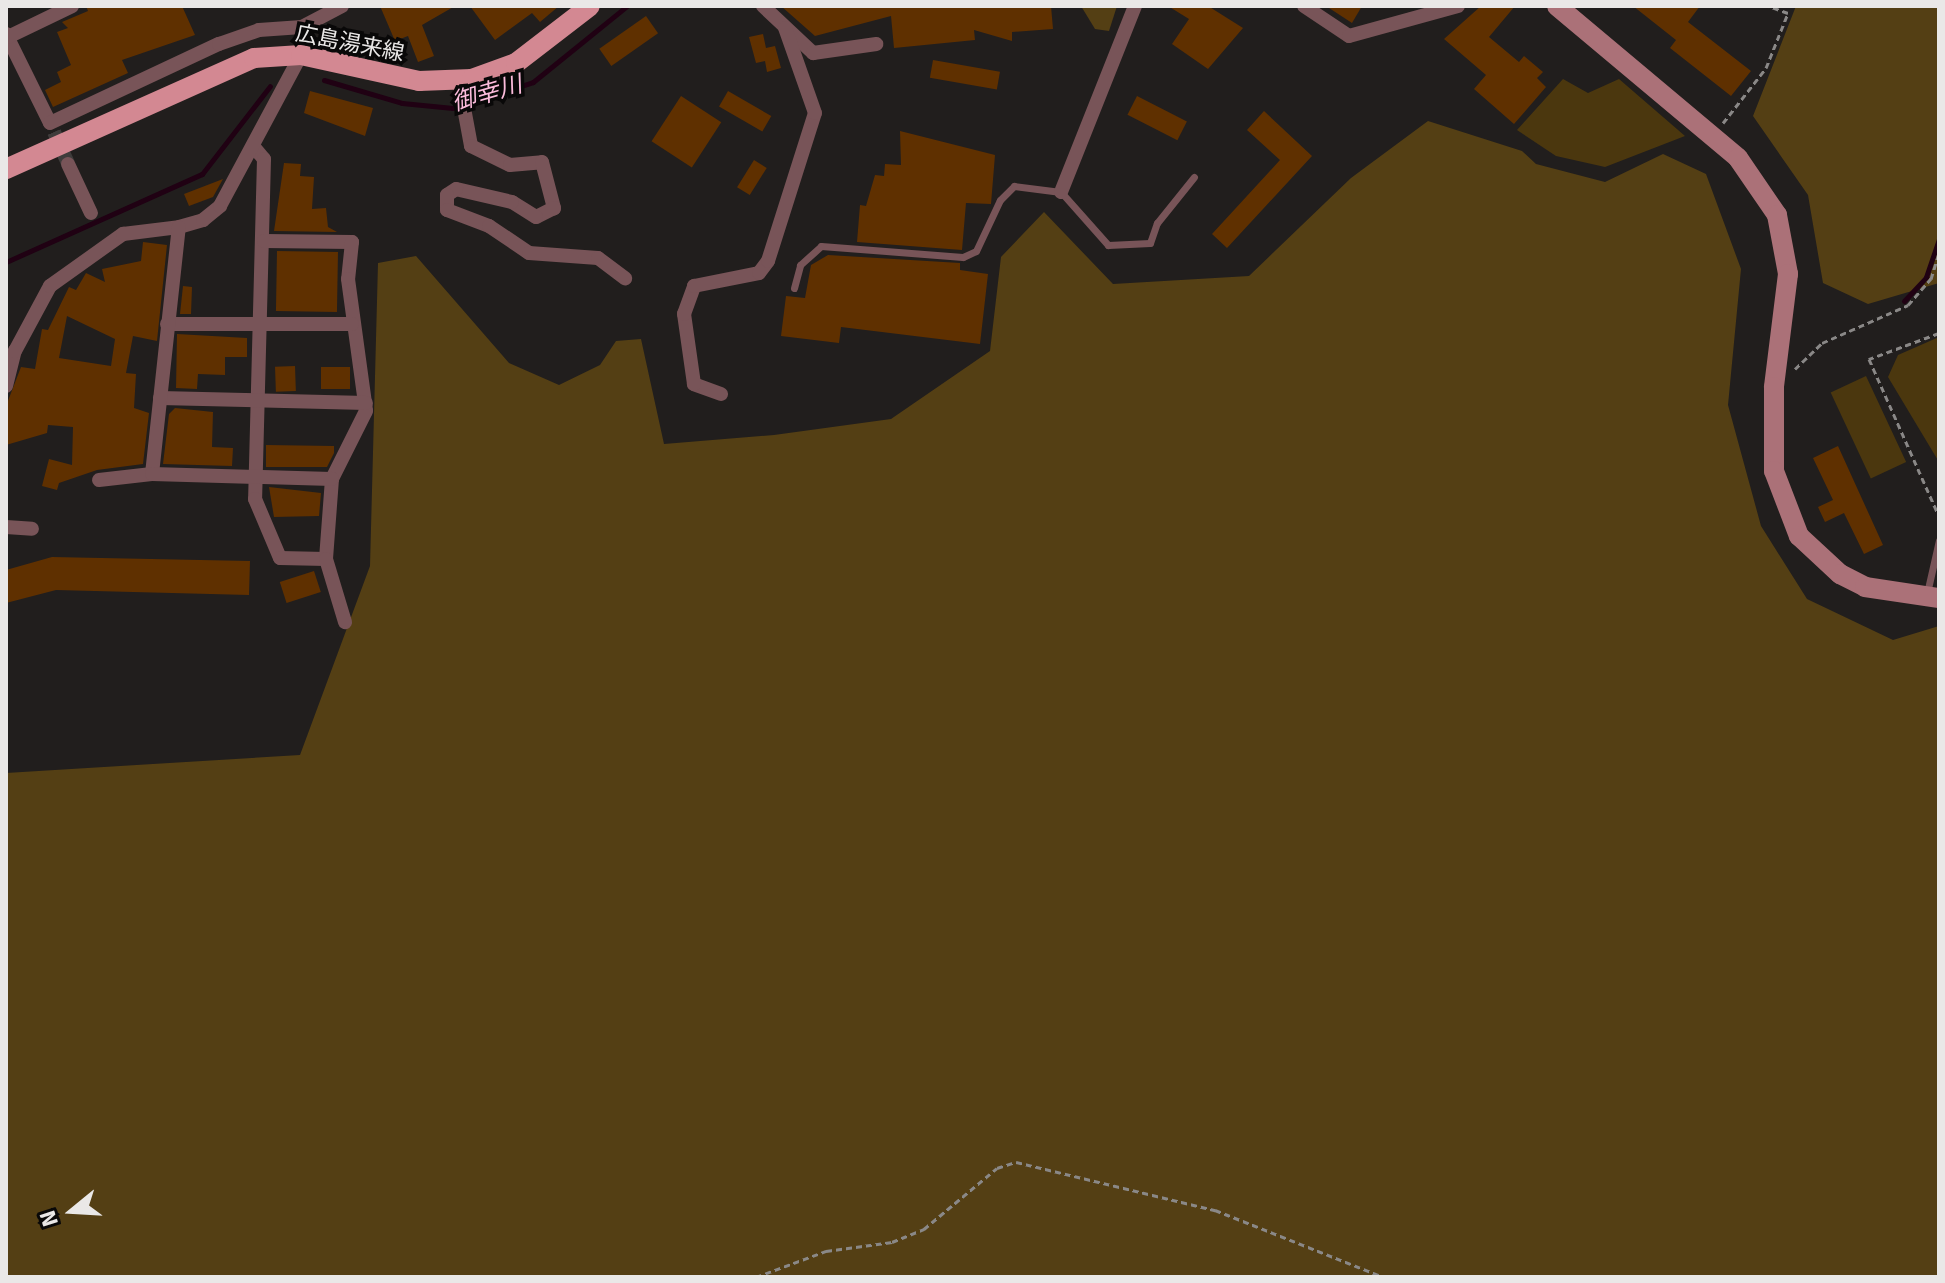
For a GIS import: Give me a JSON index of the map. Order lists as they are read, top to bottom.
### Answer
{
  "streets": {
    "main road": ["広島湯来線"]
  },
  "water": ["御幸川"],
  "north": "left"
}
